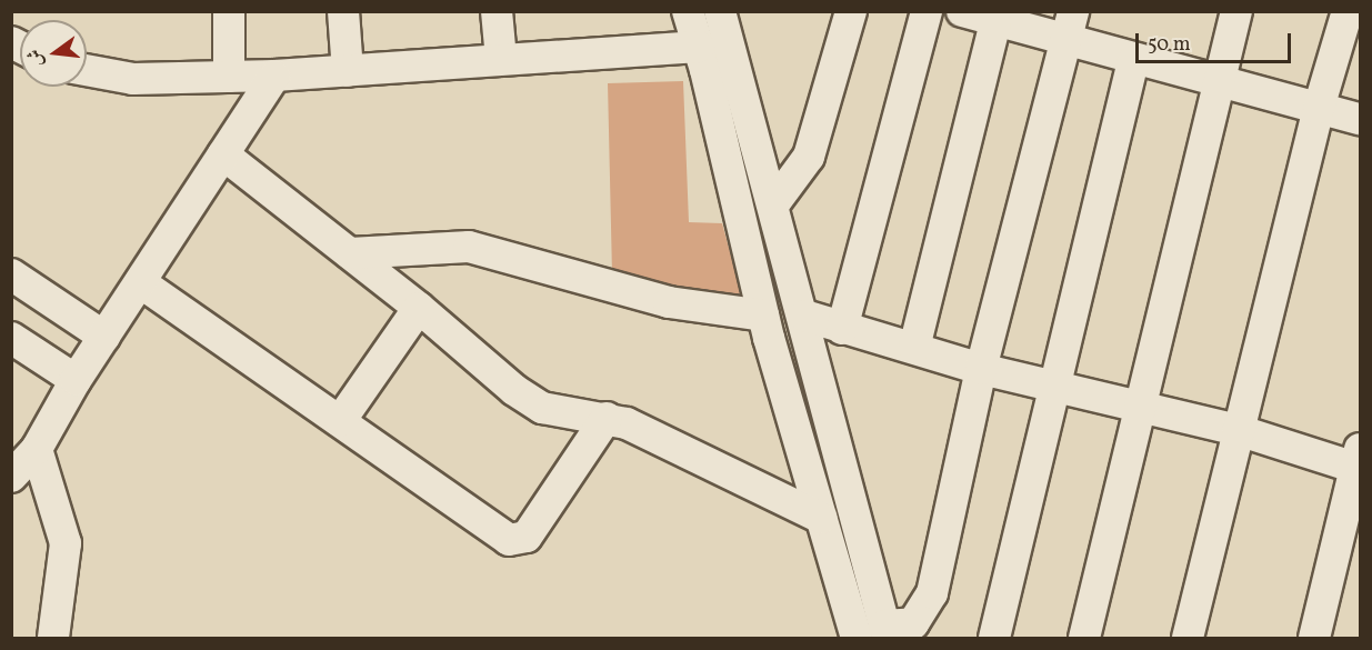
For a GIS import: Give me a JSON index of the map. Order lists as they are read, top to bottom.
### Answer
{
  "scale_bar": "50 m",
  "north": "left"
}
